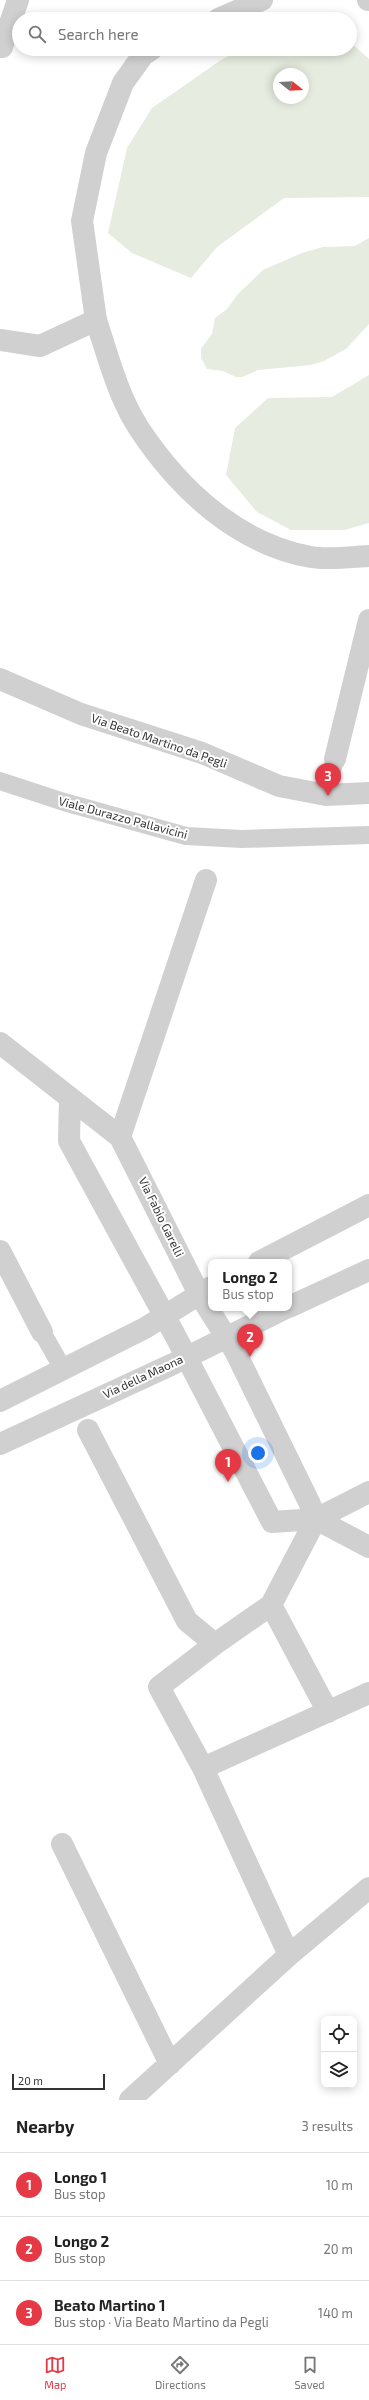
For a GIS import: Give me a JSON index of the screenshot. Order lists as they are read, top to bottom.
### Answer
{
  "streets": {
    "street": [
      "Via Beato Martino da Pegli",
      "Viale Durazzo Pallavicini",
      "Via Fabio Garelli",
      "Via della Maona"
    ]
  },
  "crossings": [
    ["Via Fabio Garelli", "Via della Maona"]
  ],
  "scale_bar": "20 m",
  "north": "right",
  "page": {
    "search": "Search here",
    "pins": ["3", "2", "1"],
    "popup": ["Longo 2", "Bus stop"],
    "scale": "20 m",
    "heading": ["Nearby", "3 results"],
    "list": [
      {
        "mark": "1",
        "name": "Longo 1",
        "note": "Bus stop",
        "value": "10 m"
      },
      {
        "mark": "2",
        "name": "Longo 2",
        "note": "Bus stop",
        "value": "20 m"
      },
      {
        "mark": "3",
        "name": "Beato Martino 1",
        "note": "Bus stop · Via Beato Martino da Pegli",
        "value": "140 m"
      }
    ],
    "nav": ["Map", "Directions", "Saved"]
  }
}
